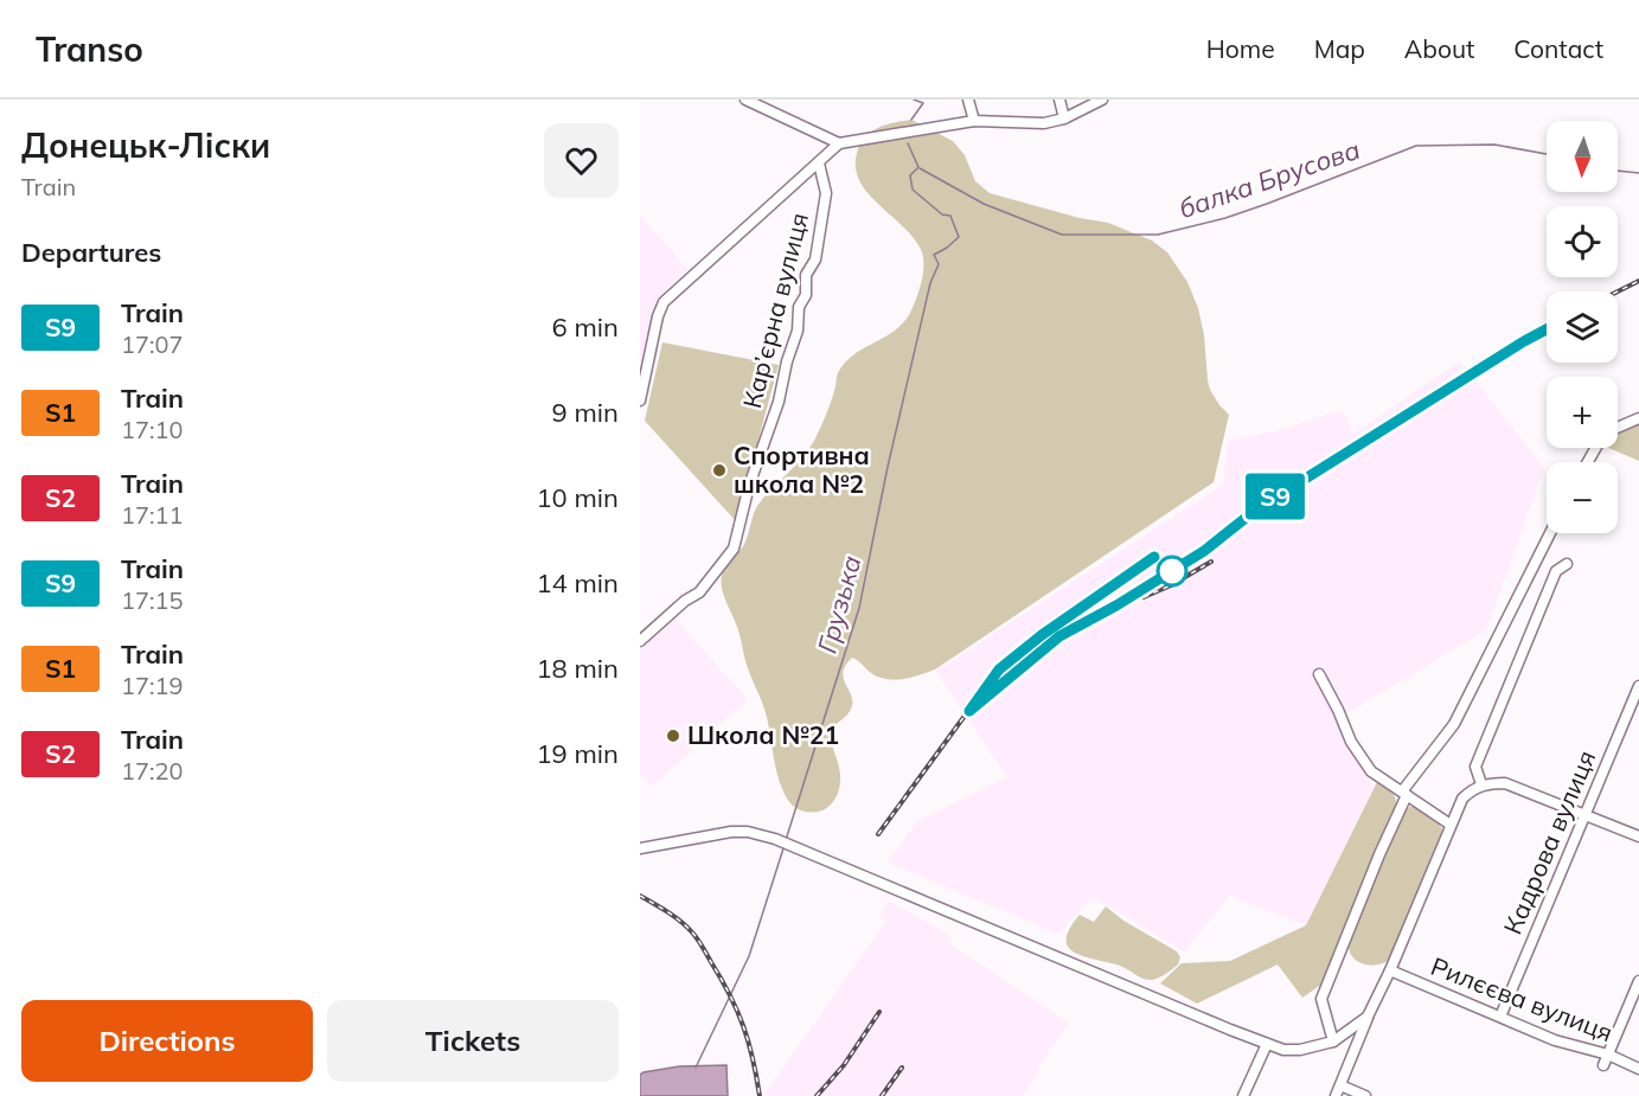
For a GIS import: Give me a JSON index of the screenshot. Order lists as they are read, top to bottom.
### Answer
{
  "streets": {
    "street": ["Кар’єрна вулиця", "Кадрова вулиця", "Рилєєва вулиця"]
  },
  "crossings": [
    ["Кадрова вулиця", "Рилєєва вулиця"]
  ],
  "water": ["балка Брусова", "Грузька"],
  "places": ["Спортивна школа №2", "Школа №21"],
  "north": "bottom",
  "page": {
    "header": "Transo",
    "nav": [
      "Home",
      "Map",
      "About",
      "Contact"
    ],
    "heading": [
      ["Донецьк-Ліски", "Train"],
      "Departures"
    ],
    "on_map": "S9",
    "map_buttons": ["+", "−"],
    "list": [
      {
        "mark": "S9",
        "name": "Train",
        "note": "17:07",
        "value": "6 min"
      },
      {
        "mark": "S1",
        "name": "Train",
        "note": "17:10",
        "value": "9 min"
      },
      {
        "mark": "S2",
        "name": "Train",
        "note": "17:11",
        "value": "10 min"
      },
      {
        "mark": "S9",
        "name": "Train",
        "note": "17:15",
        "value": "14 min"
      },
      {
        "mark": "S1",
        "name": "Train",
        "note": "17:19",
        "value": "18 min"
      },
      {
        "mark": "S2",
        "name": "Train",
        "note": "17:20",
        "value": "19 min"
      }
    ],
    "buttons": ["Directions", "Tickets"]
  }
}
